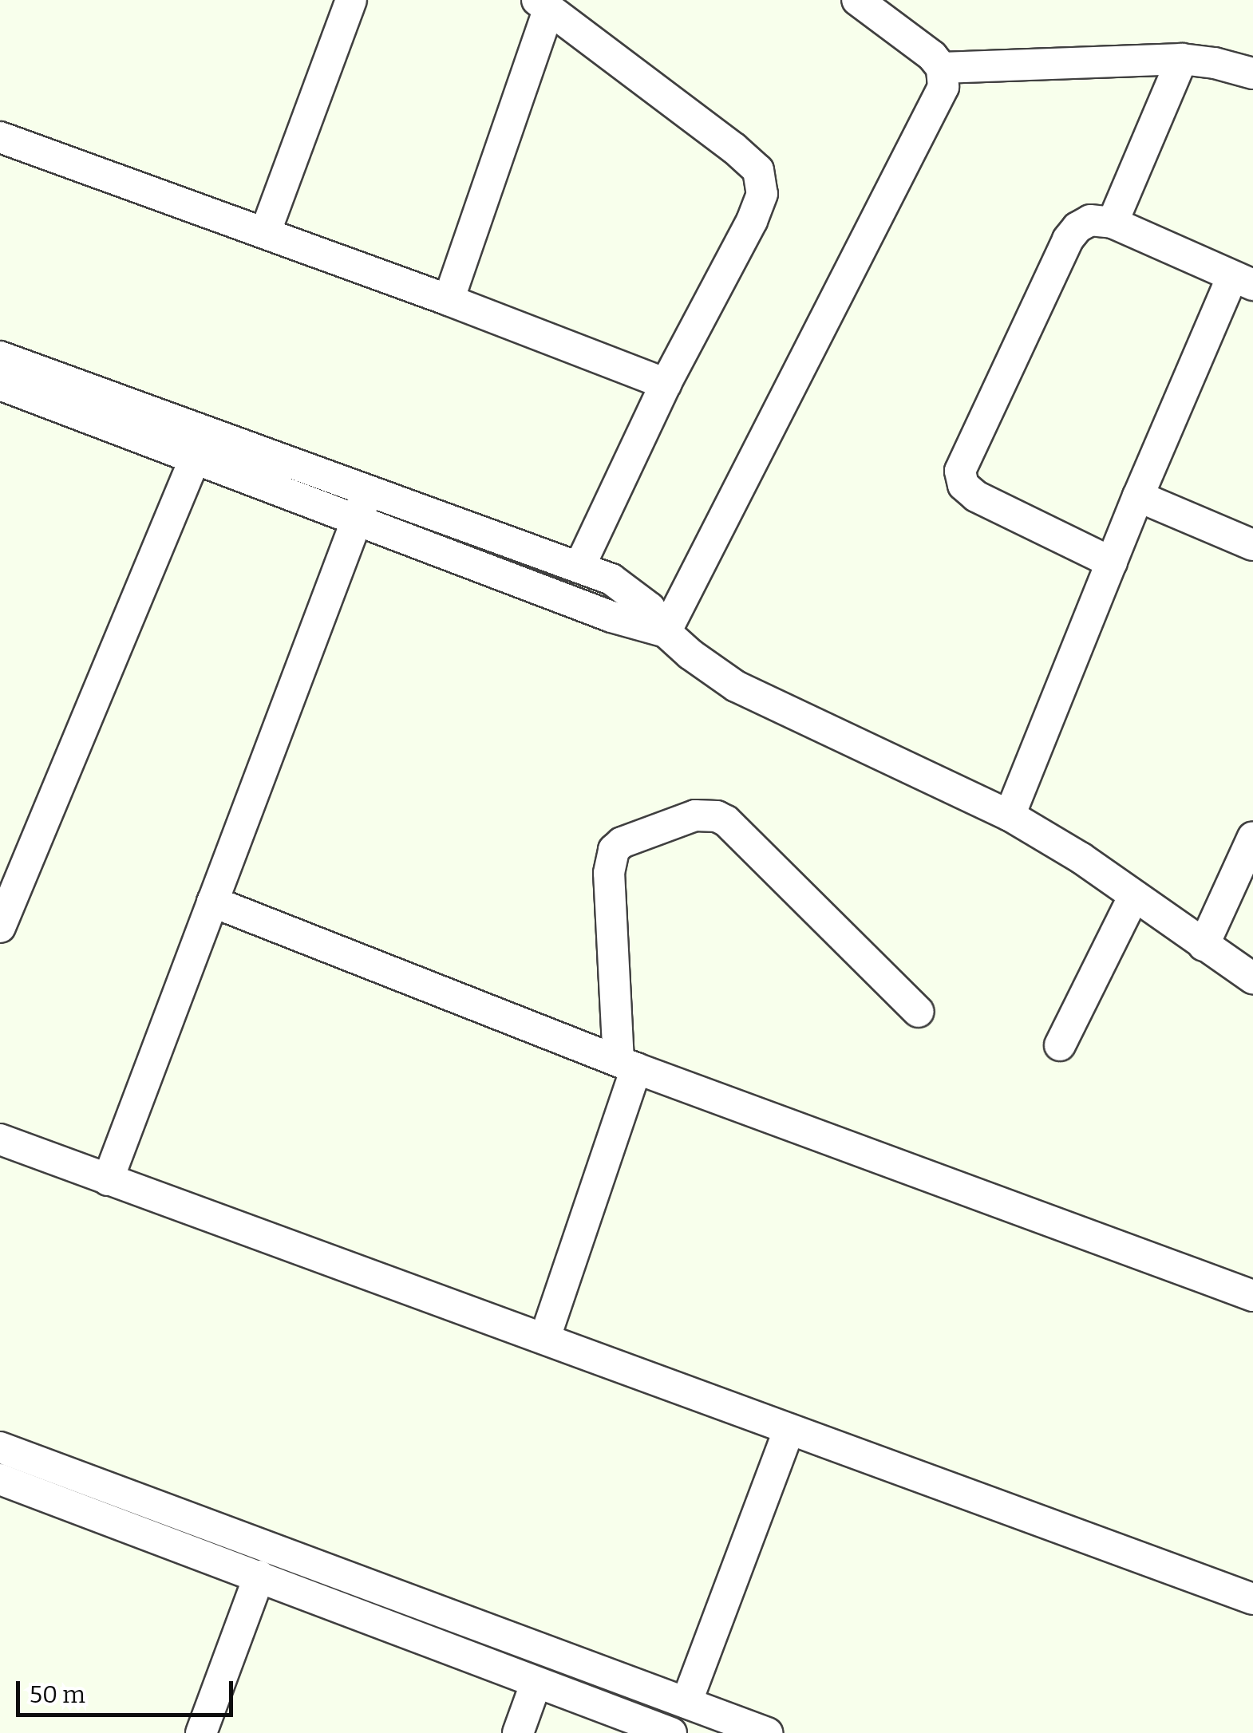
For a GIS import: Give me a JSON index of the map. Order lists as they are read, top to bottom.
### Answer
{
  "scale_bar": "50 m"
}
